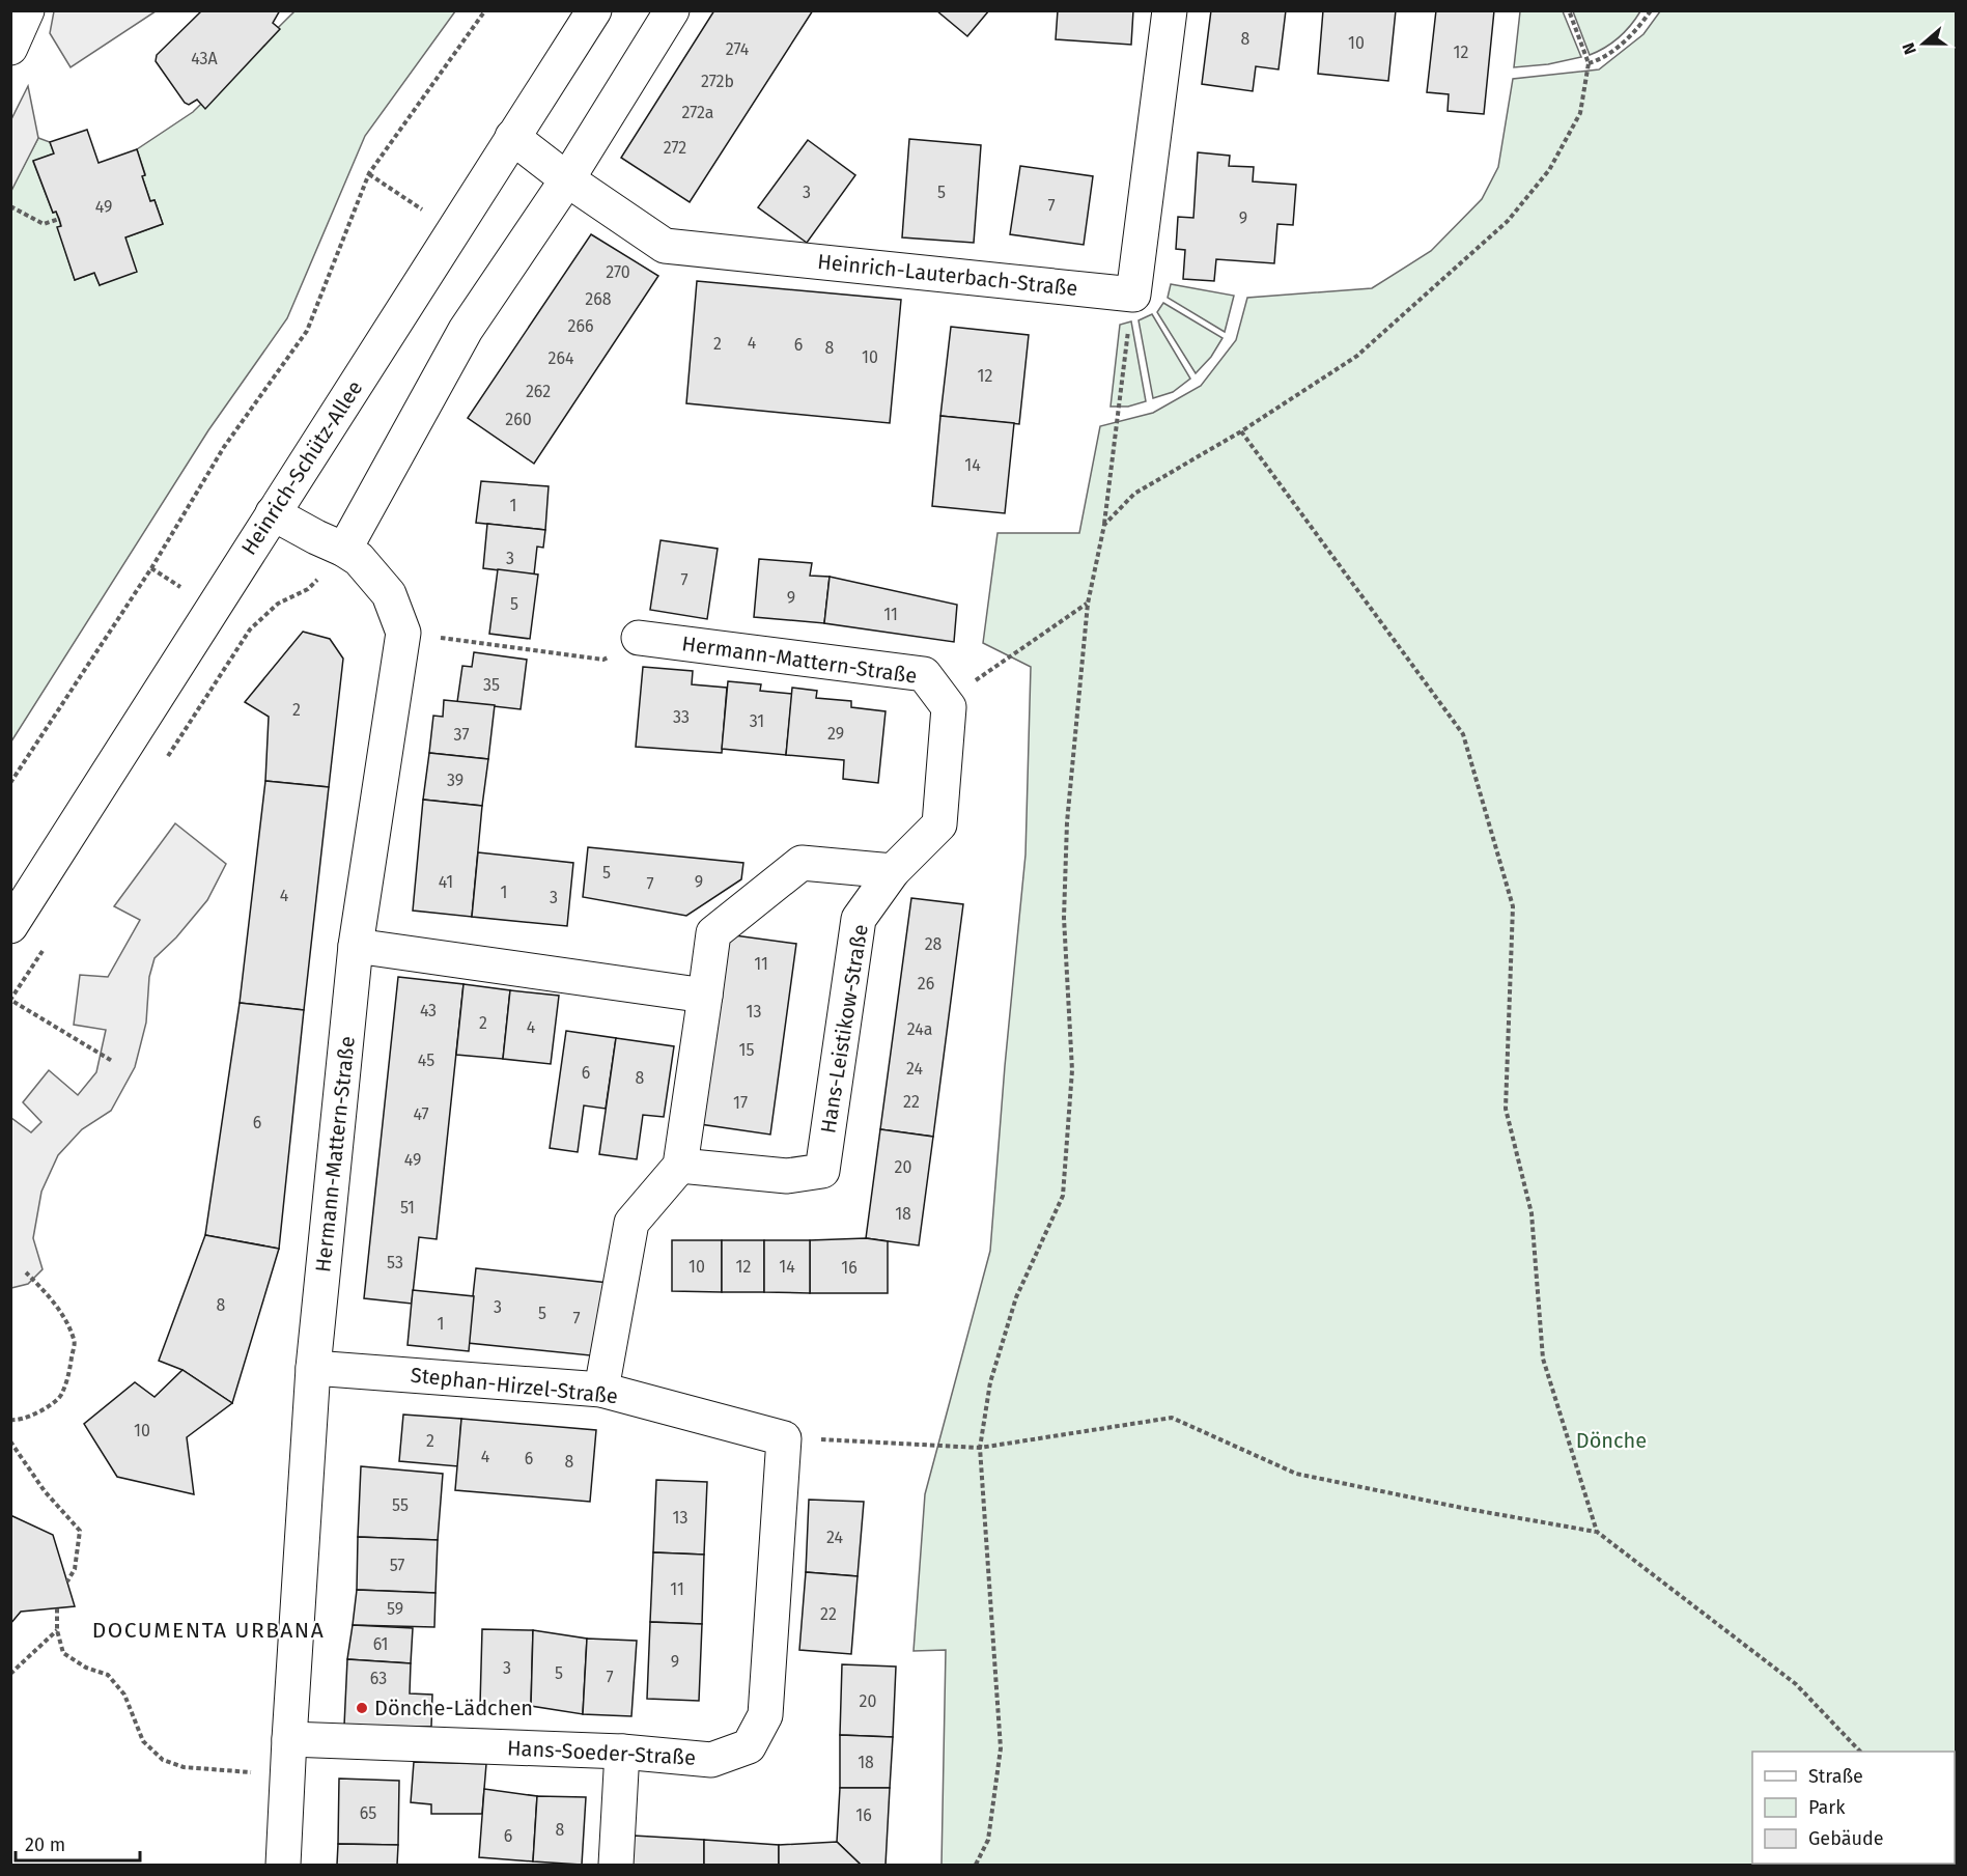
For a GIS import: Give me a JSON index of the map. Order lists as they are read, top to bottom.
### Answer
{
  "streets": {
    "street": [
      "Heinrich-Lauterbach-Straße",
      "Heinrich-Schütz-Allee",
      "Hermann-Mattern-Straße",
      "Hans-Leistikow-Straße",
      "Stephan-Hirzel-Straße",
      "Hans-Soeder-Straße"
    ]
  },
  "crossings": [
    ["Heinrich-Lauterbach-Straße", "Heinrich-Schütz-Allee"],
    ["Heinrich-Schütz-Allee", "Hermann-Mattern-Straße"],
    ["Hermann-Mattern-Straße", "Stephan-Hirzel-Straße"],
    ["Hermann-Mattern-Straße", "Hans-Soeder-Straße"],
    ["Stephan-Hirzel-Straße", "Hans-Soeder-Straße"]
  ],
  "districts": ["DOCUMENTA URBANA"],
  "parks": ["Dönche"],
  "places": ["Dönche-Lädchen"],
  "house_numbers": [
    "8",
    "10",
    "274",
    "12",
    "43A",
    "272b",
    "272a",
    "272",
    "3",
    "5",
    "7",
    "49",
    "9",
    "270",
    "268",
    "266",
    "4",
    "2",
    "6",
    "8",
    "10",
    "264",
    "12",
    "262",
    "260",
    "14",
    "1",
    "3",
    "7",
    "9",
    "5",
    "11",
    "35",
    "2",
    "33",
    "31",
    "29",
    "37",
    "39",
    "5",
    "41",
    "9",
    "7",
    "1",
    "4",
    "3",
    "28",
    "11",
    "26",
    "43",
    "13",
    "2",
    "4",
    "24a",
    "15",
    "45",
    "24",
    "6",
    "8",
    "22",
    "17",
    "47",
    "6",
    "49",
    "20",
    "51",
    "18",
    "53",
    "10",
    "12",
    "14",
    "16",
    "8",
    "3",
    "5",
    "7",
    "1",
    "10",
    "2",
    "4",
    "6",
    "8",
    "55",
    "13",
    "24",
    "57",
    "11",
    "59",
    "22",
    "61",
    "9",
    "3",
    "5",
    "7",
    "63",
    "20",
    "18",
    "65",
    "16",
    "8",
    "6"
  ],
  "legend": ["Straße", "Park", "Gebäude"],
  "scale_bar": "20 m",
  "north": "left"
}
